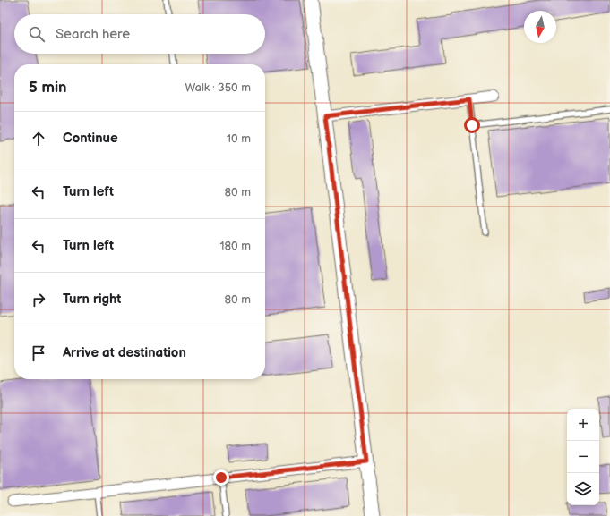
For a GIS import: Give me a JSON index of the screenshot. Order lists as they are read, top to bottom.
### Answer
{
  "north": "bottom",
  "page": {
    "search": "Search here",
    "heading": ["5 min", "Walk · 350 m"],
    "list": [
      ["Continue", "10 m"],
      ["Turn left", "80 m"],
      ["Turn left", "180 m"],
      ["Turn right", "80 m"],
      "Arrive at destination"
    ],
    "map_buttons": ["+", "−"]
  }
}
